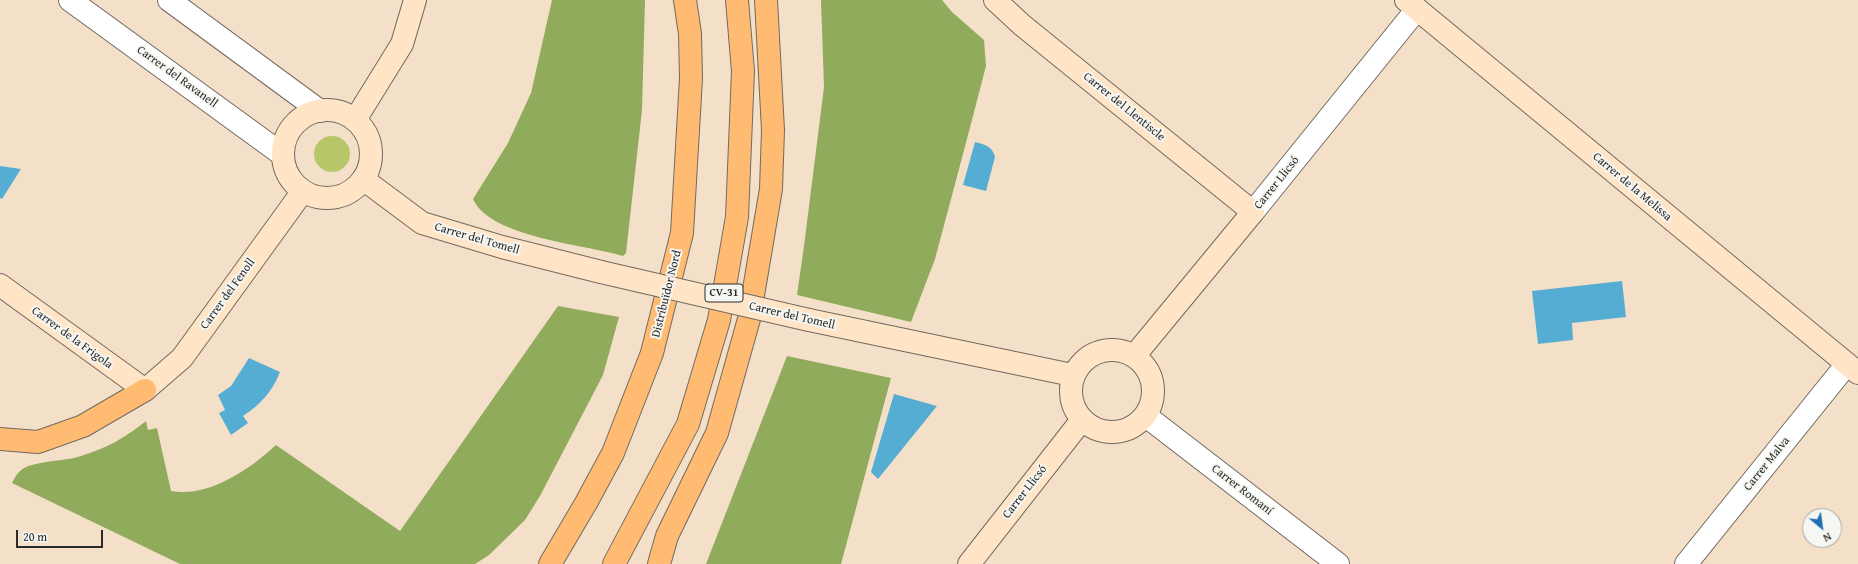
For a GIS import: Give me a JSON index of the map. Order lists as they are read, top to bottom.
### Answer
{
  "streets": {
    "main road": ["CV-31", "Distribuïdor Nord"],
    "street": [
      "Carrer del Ravanell",
      "Carrer del Llentiscle",
      "Carrer Llicsó",
      "Carrer de la Melissa",
      "Carrer del Tomell",
      "Carrer del Fenoll",
      "Carrer de la Frigola",
      "Carrer Malva",
      "Carrer Romaní"
    ]
  },
  "crossings": [
    ["Carrer del Ravanell", "Carrer del Tomell"],
    ["Carrer del Ravanell", "Carrer del Fenoll"],
    ["Carrer del Llentiscle", "Carrer Llicsó"],
    ["Carrer Llicsó", "Carrer de la Melissa"],
    ["Carrer Llicsó", "Carrer del Tomell"],
    ["Carrer Llicsó", "Carrer Romaní"],
    ["Carrer de la Melissa", "Carrer Malva"],
    ["Carrer del Tomell", "Carrer del Fenoll"],
    ["Carrer del Tomell", "Carrer Romaní"],
    ["Carrer del Fenoll", "Carrer de la Frigola"]
  ],
  "scale_bar": "20 m",
  "north": "bottom right"
}
